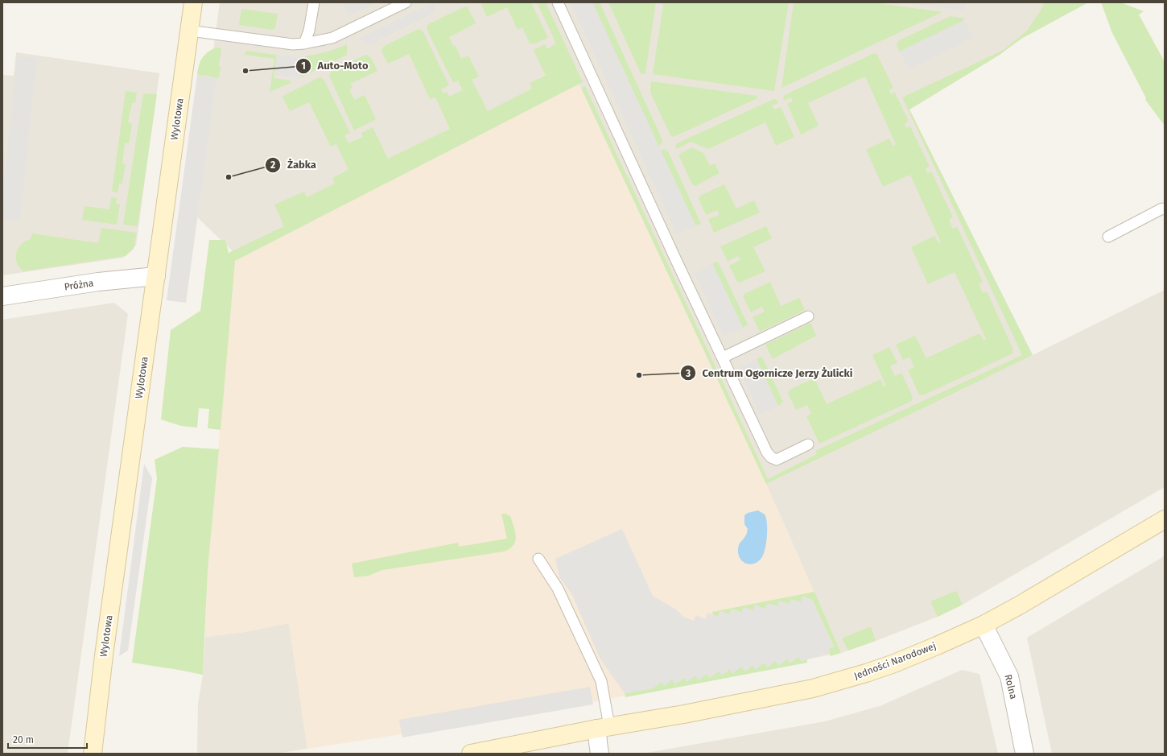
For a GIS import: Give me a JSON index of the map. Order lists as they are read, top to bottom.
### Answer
{
  "streets": {
    "street": [
      "Wylotowa",
      "Próżna",
      "Jedności Narodowej",
      "Rolna"
    ]
  },
  "crossings": [
    ["Wylotowa", "Próżna"],
    ["Jedności Narodowej", "Rolna"]
  ],
  "places": ["Auto-Moto", "Żabka", "Centrum Ogornicze Jerzy Żulicki"],
  "scale_bar": "20 m"
}
